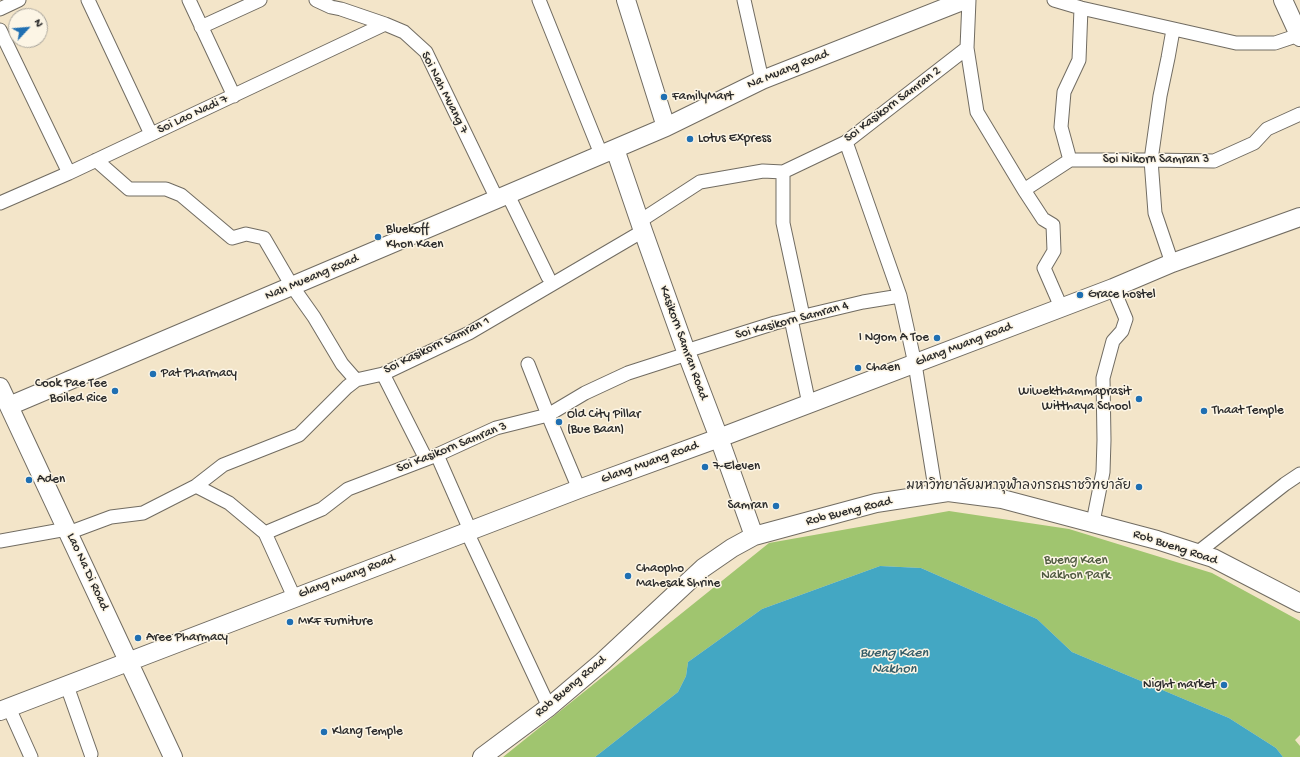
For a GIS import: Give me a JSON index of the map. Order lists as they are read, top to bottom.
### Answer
{
  "streets": {
    "street": [
      "Na Muang Road",
      "Soi Nah Muang 7",
      "Soi Kasikorn Samran 2",
      "Soi Lao Nadi 7",
      "Soi Nikorn Samran 3",
      "Nah Mueang Road",
      "Soi Kasikorn Samran 4",
      "Kasikorn Samran Road",
      "Glang Muang Road",
      "Soi Kasikorn Samran 1",
      "Soi Kasikorn Samran 3",
      "Rob Bueng Road",
      "Lao Na Di Road"
    ]
  },
  "crossings": [
    ["Na Muang Road", "Nah Mueang Road"],
    ["Na Muang Road", "Kasikorn Samran Road"],
    ["Soi Nah Muang 7", "Soi Lao Nadi 7"],
    ["Soi Nah Muang 7", "Nah Mueang Road"],
    ["Soi Kasikorn Samran 2", "Kasikorn Samran Road"],
    ["Soi Kasikorn Samran 2", "Soi Kasikorn Samran 1"],
    ["Nah Mueang Road", "Kasikorn Samran Road"],
    ["Nah Mueang Road", "Lao Na Di Road"],
    ["Soi Kasikorn Samran 4", "Kasikorn Samran Road"],
    ["Soi Kasikorn Samran 4", "Soi Kasikorn Samran 3"],
    ["Kasikorn Samran Road", "Glang Muang Road"],
    ["Kasikorn Samran Road", "Soi Kasikorn Samran 1"],
    ["Kasikorn Samran Road", "Soi Kasikorn Samran 3"],
    ["Kasikorn Samran Road", "Rob Bueng Road"],
    ["Glang Muang Road", "Lao Na Di Road"],
    ["Soi Kasikorn Samran 1", "Lao Na Di Road"]
  ],
  "water": ["Bueng Kaen Nakhon"],
  "parks": ["Bueng Kaen Nakhon Park"],
  "places": [
    "FamilyMart",
    "Lotus Express",
    "Bluekoff Khon Kaen",
    "Grace hostel",
    "I Ngom A Toe",
    "Chaen",
    "Pat Pharmacy",
    "Cook Pae Tee Boiled Rice",
    "Wiwekthammaprasit Witthaya School",
    "Thaat Temple",
    "Old City Pillar (Bue Baan)",
    "7-Eleven",
    "Aden",
    "มหาวิทยาลัยมหาจุฬาลงกรณราชวิทยาลัย",
    "Samran",
    "Chaopho Mahesak Shrine",
    "MKF Furniture",
    "Aree Pharmacy",
    "Night market",
    "Klang Temple"
  ],
  "north": "top right"
}
